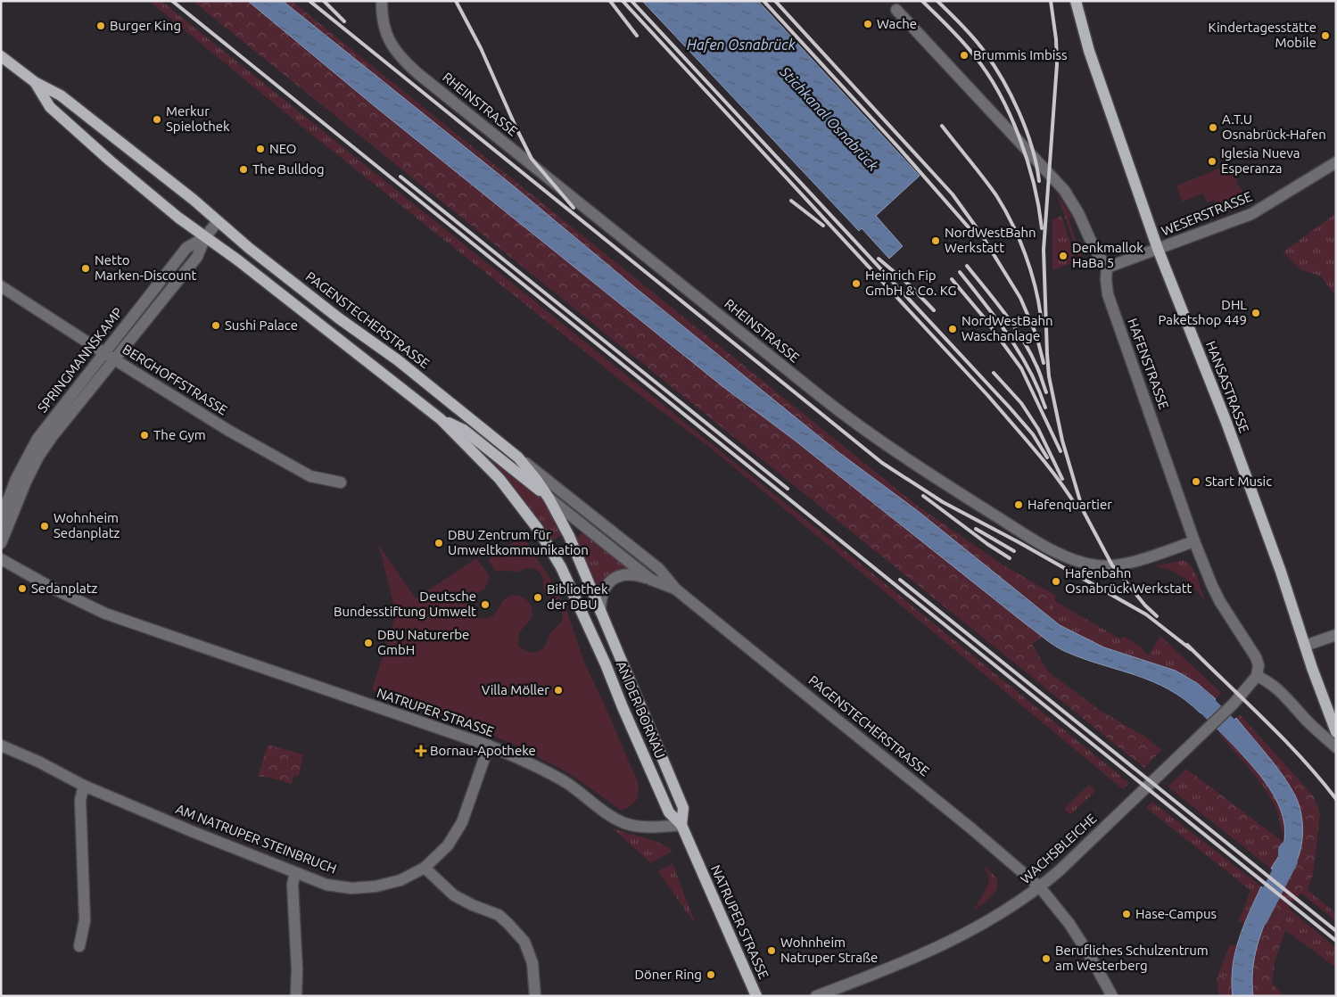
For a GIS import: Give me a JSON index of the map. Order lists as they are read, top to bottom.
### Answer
{
  "streets": {
    "main road": [
      "PAGENSTECHERSTRASSE",
      "HANSASTRASSE",
      "AN DER BORNAU",
      "NATRUPER STRASSE"
    ],
    "street": [
      "RHEINSTRASSE",
      "WESERSTRASSE",
      "SPRINGMANNSKAMP",
      "HAFENSTRASSE",
      "BERGHOFFSTRASSE",
      "AM NATRUPER STEINBRUCH",
      "WACHSBLEICHE"
    ]
  },
  "crossings": [
    ["RHEINSTRASSE", "HAFENSTRASSE"],
    ["WESERSTRASSE", "HAFENSTRASSE"],
    ["WESERSTRASSE", "HANSASTRASSE"],
    ["PAGENSTECHERSTRASSE", "SPRINGMANNSKAMP"],
    ["PAGENSTECHERSTRASSE", "AN DER BORNAU"],
    ["PAGENSTECHERSTRASSE", "WACHSBLEICHE"],
    ["SPRINGMANNSKAMP", "BERGHOFFSTRASSE"],
    ["HAFENSTRASSE", "WACHSBLEICHE"],
    ["AN DER BORNAU", "NATRUPER STRASSE"],
    ["NATRUPER STRASSE", "AM NATRUPER STEINBRUCH"]
  ],
  "water": ["Hafen Osnabrück", "Stichkanal Osnabrück"],
  "places": {
    "other": [
      "Wache",
      "Burger King",
      "Kindertagesstätte Mobile",
      "Brummis Imbiss",
      "Merkur Spielothek",
      "A.T.U Osnabrück-Hafen",
      "NEO",
      "Iglesia Nueva Esperanza",
      "The Bulldog",
      "NordWestBahn Werkstatt",
      "Denkmallok HaBa 5",
      "Netto Marken-Discount",
      "Heinrich Fip GmbH & Co. KG",
      "DHL Paketshop 449",
      "Sushi Palace",
      "NordWestBahn Waschanlage",
      "The Gym",
      "Start Music",
      "Hafenquartier",
      "Wohnheim Sedanplatz",
      "DBU Zentrum für Umweltkommunikation",
      "Hafenbahn Osnabrück Werkstatt",
      "Sedanplatz",
      "Bibliothek der DBU",
      "Deutsche Bundesstiftung Umwelt",
      "DBU Naturerbe GmbH",
      "Villa Möller",
      "Hase-Campus",
      "Wohnheim Natruper Straße",
      "Berufliches Schulzentrum am Westerberg",
      "Döner Ring"
    ],
    "health": ["Bornau-Apotheke"]
  }
}
